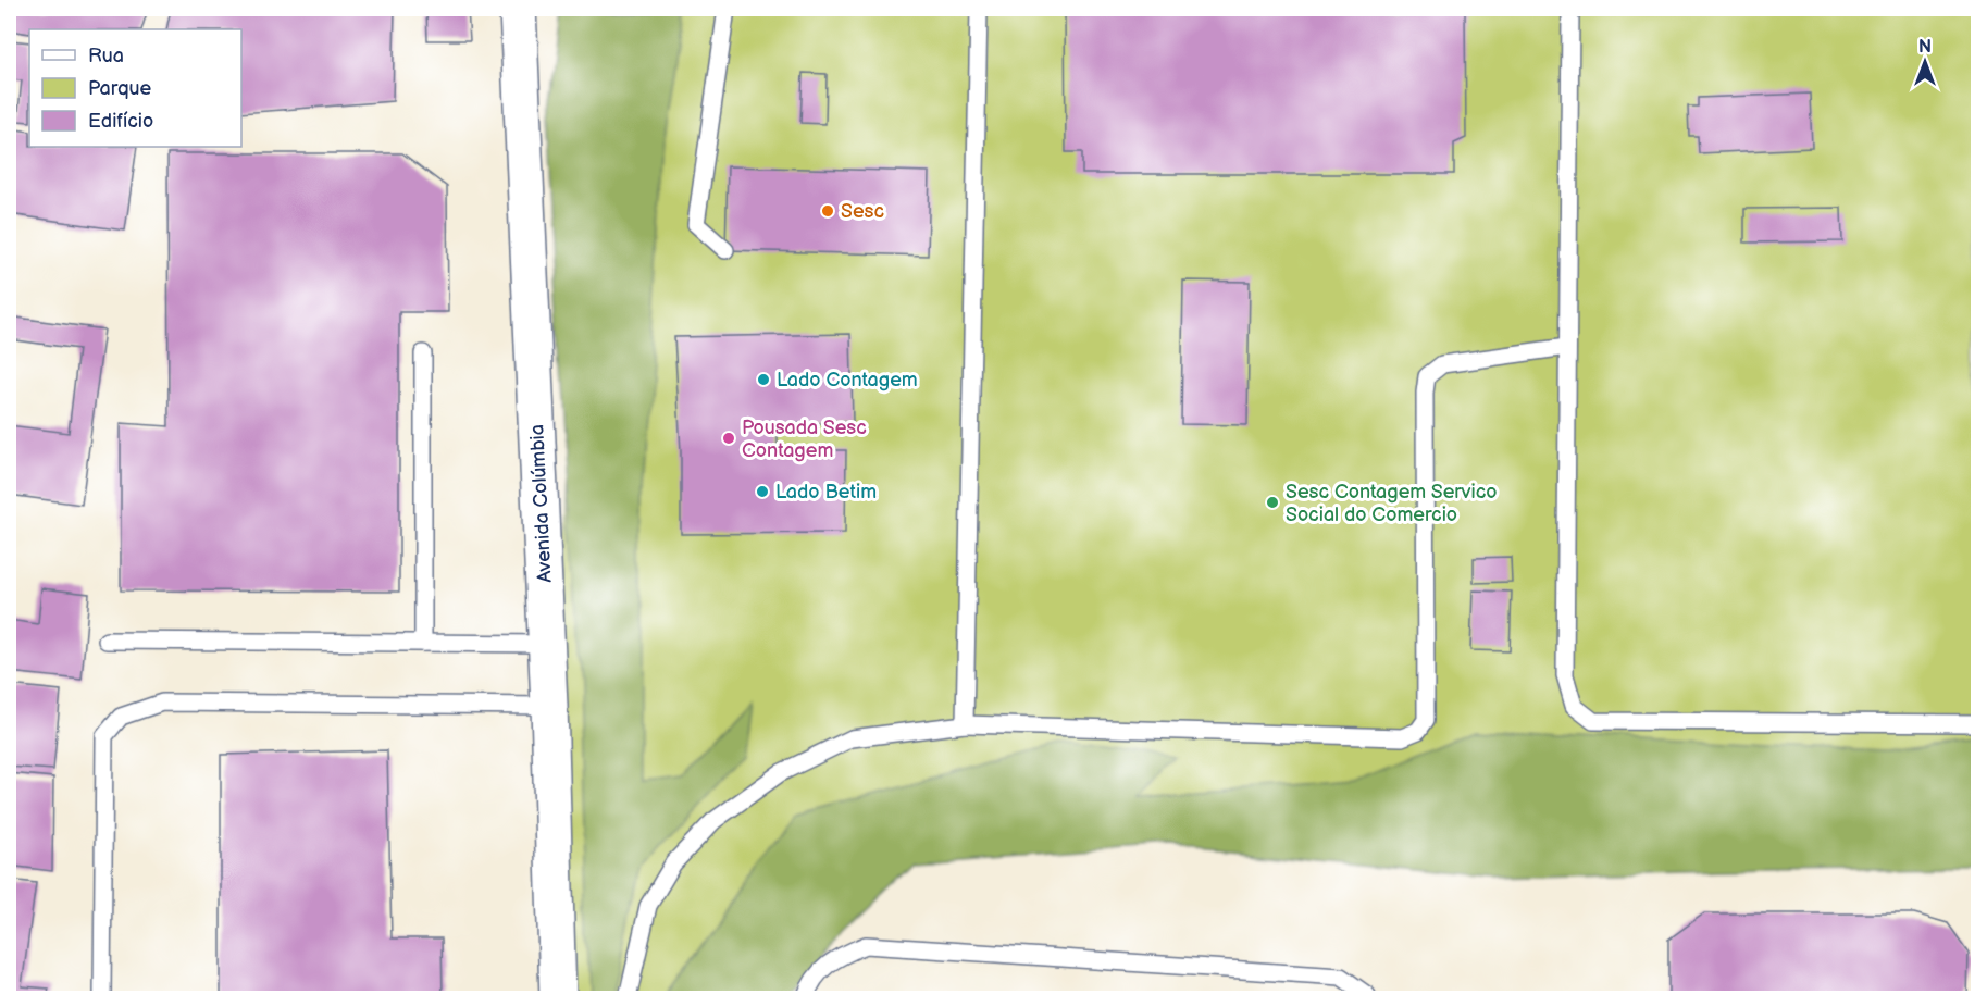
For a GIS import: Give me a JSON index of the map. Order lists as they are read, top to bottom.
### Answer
{
  "streets": {
    "street": ["Avenida Colúmbia"]
  },
  "places": [
    "Sesc",
    "Lado Contagem",
    "Pousada Sesc Contagem",
    "Lado Betim",
    "Sesc Contagem Servico Social do Comercio"
  ],
  "legend": ["Rua", "Parque", "Edifício"],
  "north": "top"
}
